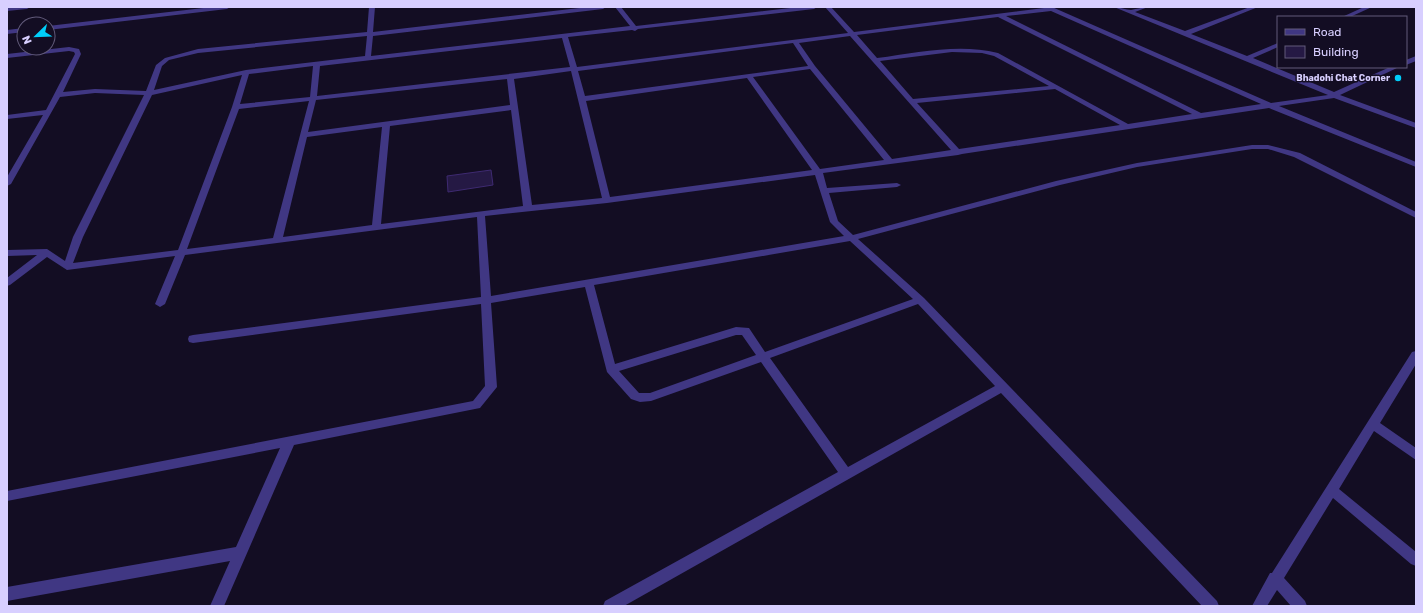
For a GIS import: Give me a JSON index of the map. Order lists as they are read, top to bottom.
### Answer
{
  "places": ["Bhadohi Chat Corner"],
  "legend": ["Road", "Building"],
  "north": "bottom left"
}
